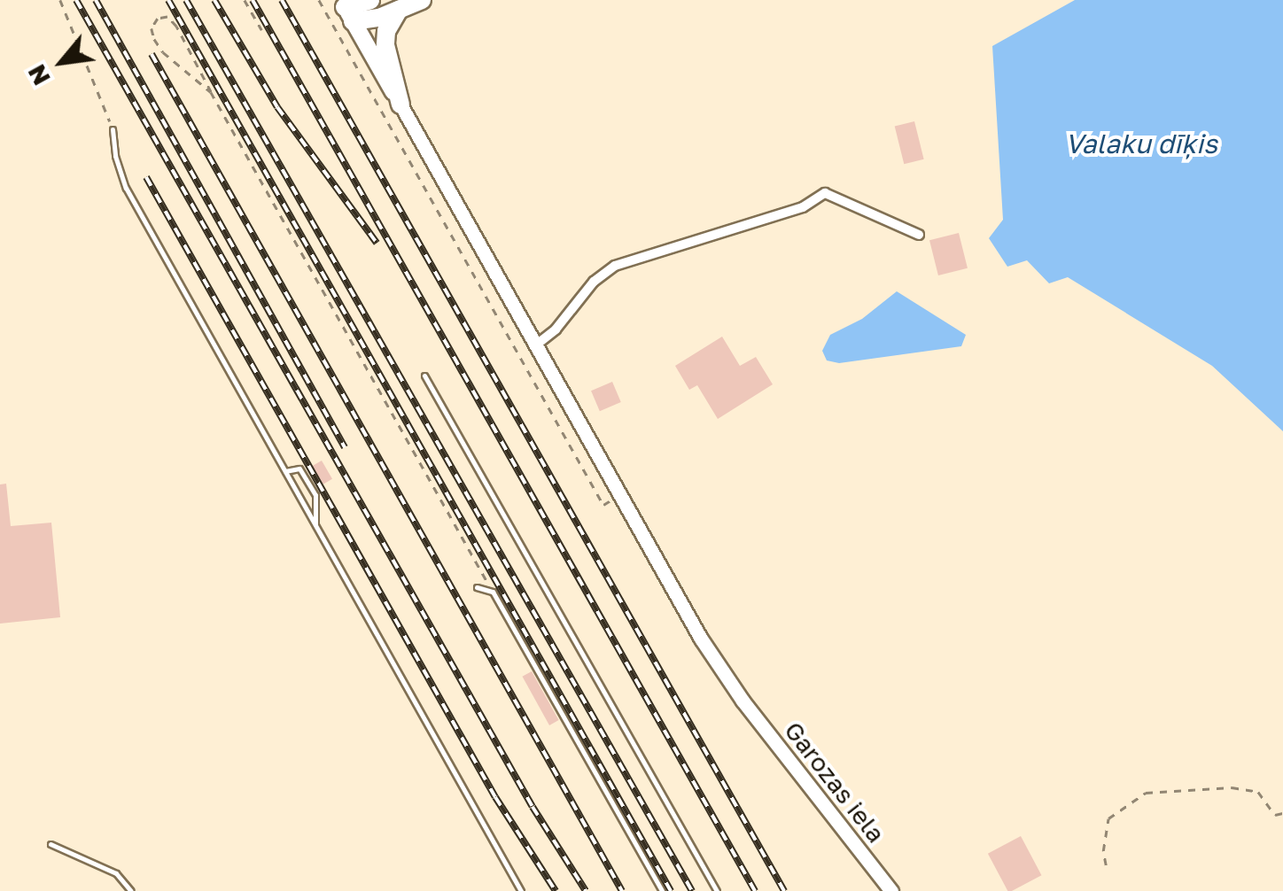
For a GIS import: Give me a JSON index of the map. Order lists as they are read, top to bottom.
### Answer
{
  "streets": {
    "main road": ["Garozas iela"]
  },
  "water": ["Valaku dīķis"],
  "north": "bottom left"
}
